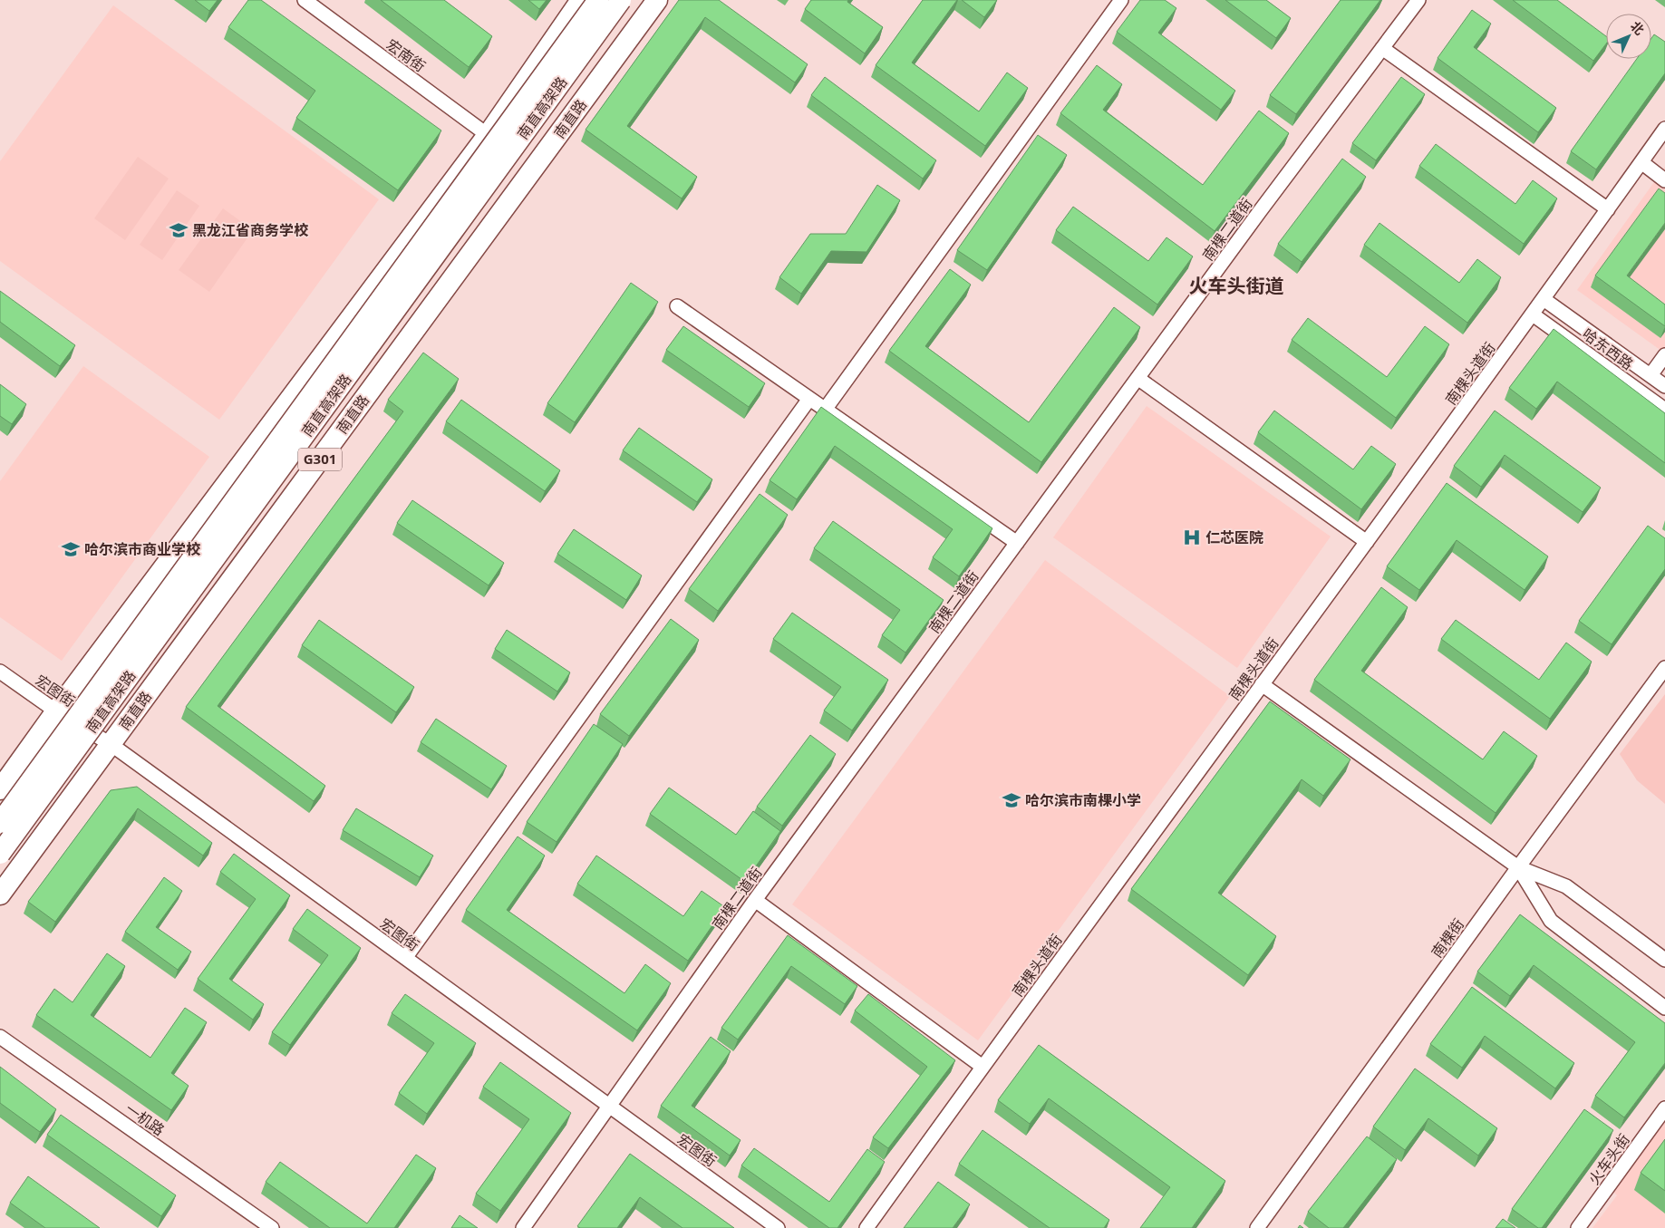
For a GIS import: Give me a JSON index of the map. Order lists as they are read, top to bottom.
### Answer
{
  "streets": {
    "highway": ["南直高架路", "南直路", "G301"],
    "street": [
      "宏南街",
      "南棵二道街",
      "哈东西路",
      "南棵头道街",
      "宏图街",
      "南棵街",
      "一机路",
      "火车头街"
    ]
  },
  "crossings": [
    ["南直路", "宏图街"],
    ["南棵二道街", "宏图街"],
    ["哈东西路", "南棵头道街"]
  ],
  "districts": ["火车头街道"],
  "places": {
    "school or university": ["黑龙江省商务学校", "哈尔滨市商业学校", "哈尔滨市南棵小学"],
    "hospital": ["仁芯医院"]
  },
  "north": "top right"
}
